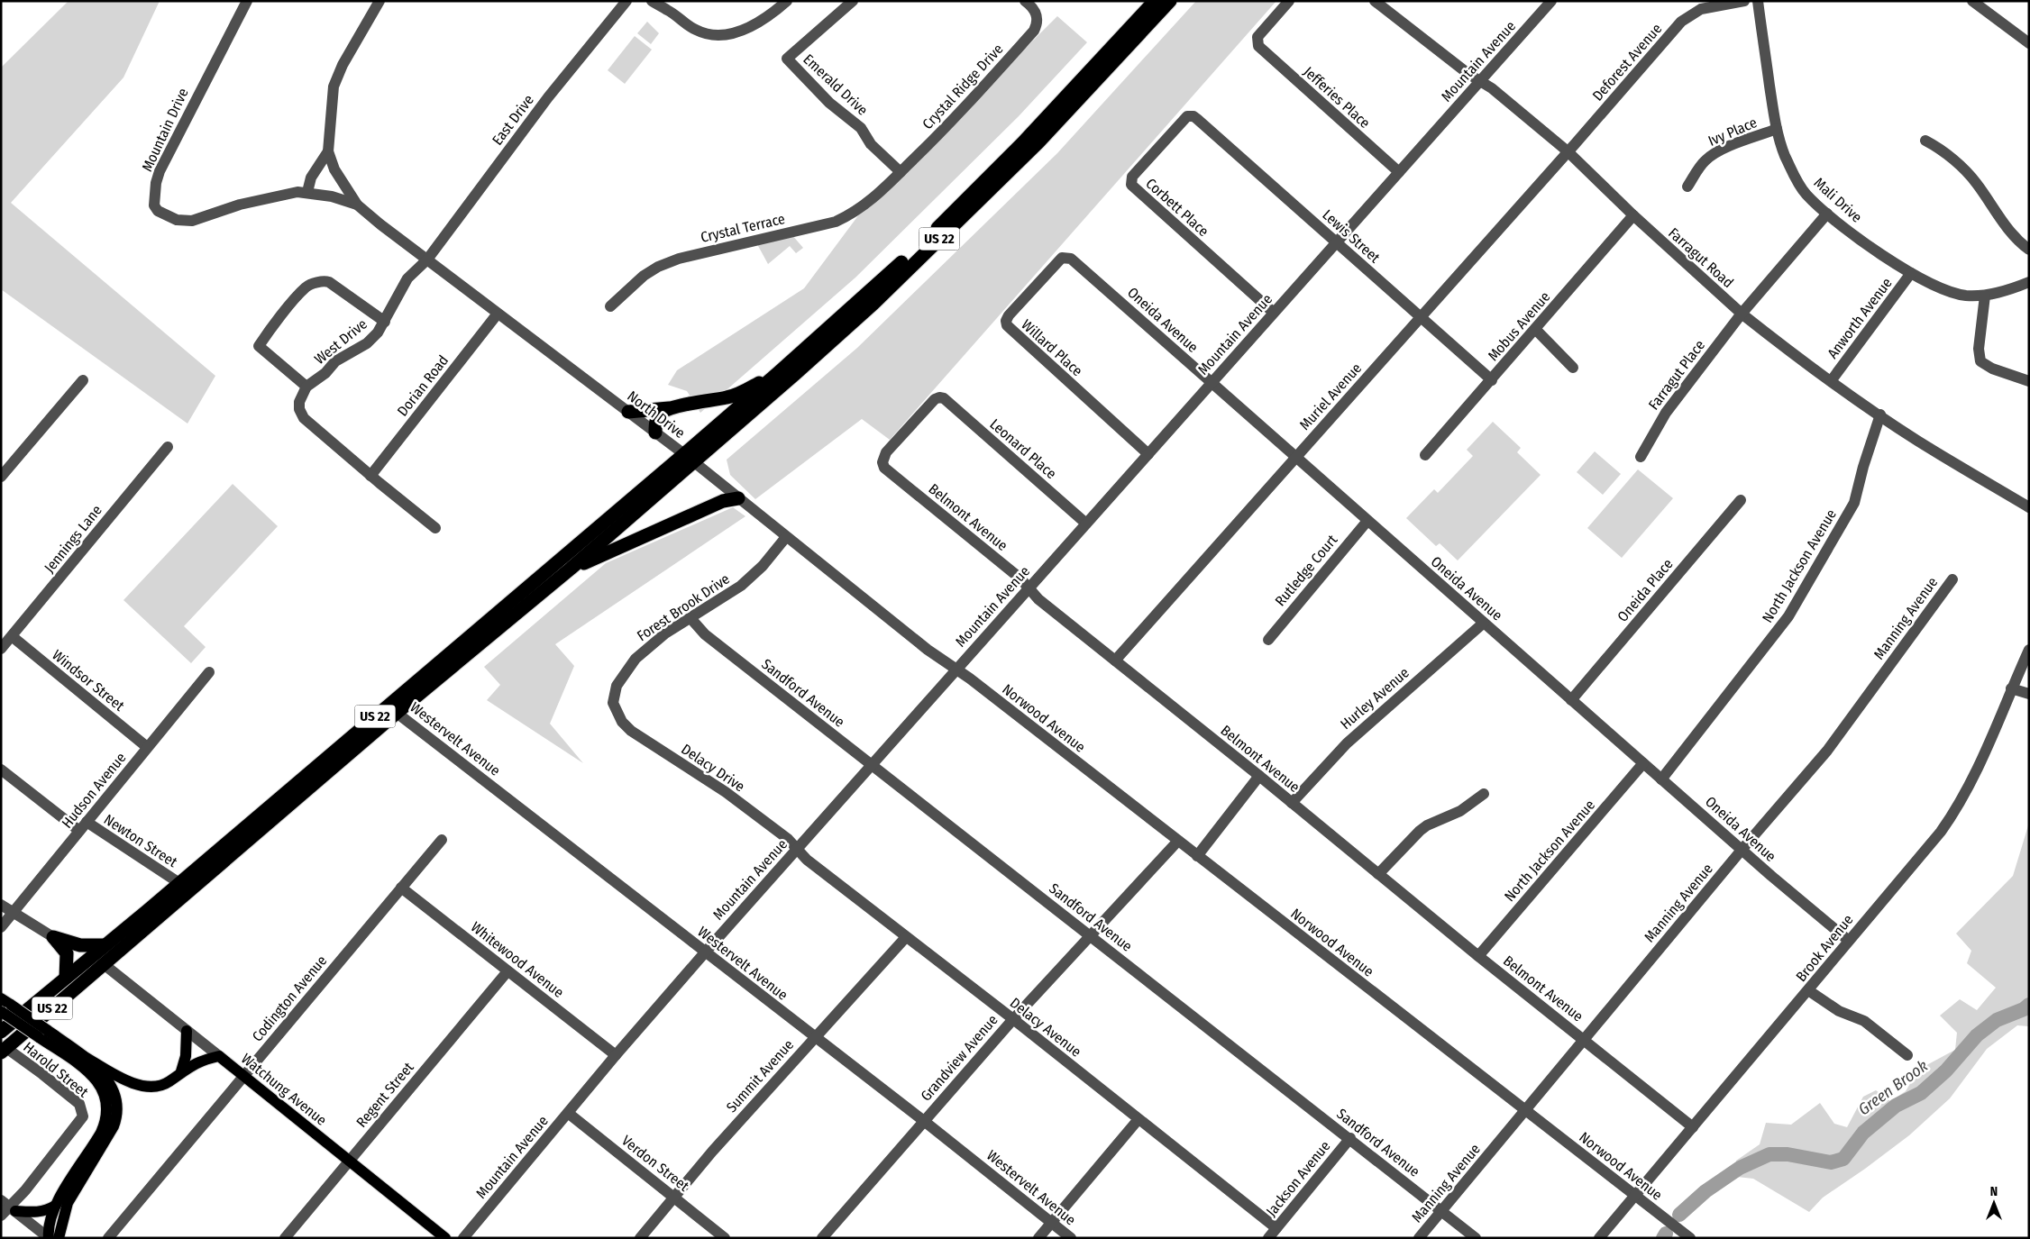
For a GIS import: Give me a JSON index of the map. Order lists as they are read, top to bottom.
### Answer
{
  "streets": {
    "highway": ["US 22"],
    "main road": ["Watchung Avenue"],
    "street": [
      "Mountain Avenue",
      "Deforest Avenue",
      "Emerald Drive",
      "Crystal Ridge Drive",
      "Jefferies Place",
      "East Drive",
      "Mountain Drive",
      "Ivy Place",
      "Mali Drive",
      "Corbett Place",
      "Crystal Terrace",
      "Lewis Street",
      "Farragut Road",
      "Anworth Avenue",
      "Oneida Avenue",
      "Mobus Avenue",
      "West Drive",
      "Willard Place",
      "Farragut Place",
      "Dorian Road",
      "Muriel Avenue",
      "North Drive",
      "Leonard Place",
      "Belmont Avenue",
      "Jennings Lane",
      "North Jackson Avenue",
      "Rutledge Court",
      "Oneida Place",
      "Forest Brook Drive",
      "Manning Avenue",
      "Windsor Street",
      "Sandford Avenue",
      "Hurley Avenue",
      "Norwood Avenue",
      "Westervelt Avenue",
      "Delacy Drive",
      "Hudson Avenue",
      "Newton Street",
      "Brook Avenue",
      "Whitewood Avenue",
      "Codington Avenue",
      "Delacy Avenue",
      "Grandview Avenue",
      "Harold Street",
      "Summit Avenue",
      "Regent Street",
      "Verdon Street",
      "Jackson Avenue"
    ]
  },
  "crossings": [
    ["Mountain Avenue", "Jefferies Place"],
    ["Mountain Avenue", "Corbett Place"],
    ["Mountain Avenue", "Lewis Street"],
    ["Mountain Avenue", "Farragut Road"],
    ["Mountain Avenue", "Oneida Avenue"],
    ["Mountain Avenue", "Willard Place"],
    ["Mountain Avenue", "North Drive"],
    ["Mountain Avenue", "Leonard Place"],
    ["Mountain Avenue", "Belmont Avenue"],
    ["Mountain Avenue", "Sandford Avenue"],
    ["Mountain Avenue", "Norwood Avenue"],
    ["Mountain Avenue", "Westervelt Avenue"],
    ["Mountain Avenue", "Delacy Drive"],
    ["Mountain Avenue", "Whitewood Avenue"],
    ["Mountain Avenue", "Delacy Avenue"],
    ["Mountain Avenue", "Verdon Street"],
    ["Deforest Avenue", "Farragut Road"],
    ["Deforest Avenue", "Muriel Avenue"],
    ["Emerald Drive", "Crystal Ridge Drive"],
    ["Crystal Ridge Drive", "Crystal Terrace"],
    ["East Drive", "West Drive"],
    ["East Drive", "North Drive"],
    ["Mountain Drive", "North Drive"],
    ["Ivy Place", "Mali Drive"],
    ["Mali Drive", "Anworth Avenue"],
    ["Mali Drive", "Farragut Place"],
    ["Corbett Place", "Lewis Street"],
    ["Lewis Street", "Mobus Avenue"],
    ["Lewis Street", "Muriel Avenue"],
    ["US 22", "North Drive"],
    ["US 22", "Westervelt Avenue"],
    ["US 22", "Newton Street"],
    ["US 22", "Harold Street"],
    ["US 22", "Watchung Avenue"],
    ["Farragut Road", "Anworth Avenue"],
    ["Farragut Road", "Mobus Avenue"],
    ["Farragut Road", "Farragut Place"],
    ["Farragut Road", "Muriel Avenue"],
    ["Farragut Road", "North Jackson Avenue"],
    ["Oneida Avenue", "Willard Place"],
    ["Oneida Avenue", "Muriel Avenue"],
    ["Oneida Avenue", "North Jackson Avenue"],
    ["Oneida Avenue", "Rutledge Court"],
    ["Oneida Avenue", "Oneida Place"],
    ["Oneida Avenue", "Manning Avenue"],
    ["Oneida Avenue", "Hurley Avenue"],
    ["Oneida Avenue", "Brook Avenue"],
    ["West Drive", "North Drive"],
    ["Dorian Road", "North Drive"],
    ["Muriel Avenue", "Belmont Avenue"],
    ["North Drive", "Forest Brook Drive"],
    ["North Drive", "Norwood Avenue"],
    ["Leonard Place", "Belmont Avenue"],
    ["Belmont Avenue", "North Jackson Avenue"],
    ["Belmont Avenue", "Manning Avenue"],
    ["Belmont Avenue", "Hurley Avenue"],
    ["Belmont Avenue", "Brook Avenue"],
    ["Jennings Lane", "Windsor Street"],
    ["Forest Brook Drive", "Sandford Avenue"],
    ["Forest Brook Drive", "Delacy Drive"],
    ["Manning Avenue", "Sandford Avenue"],
    ["Manning Avenue", "Norwood Avenue"],
    ["Windsor Street", "Hudson Avenue"],
    ["Sandford Avenue", "Grandview Avenue"],
    ["Sandford Avenue", "Jackson Avenue"],
    ["Norwood Avenue", "Brook Avenue"],
    ["Norwood Avenue", "Grandview Avenue"],
    ["Westervelt Avenue", "Grandview Avenue"],
    ["Westervelt Avenue", "Summit Avenue"],
    ["Delacy Drive", "Delacy Avenue"],
    ["Hudson Avenue", "Newton Street"],
    ["Whitewood Avenue", "Codington Avenue"],
    ["Whitewood Avenue", "Regent Street"],
    ["Codington Avenue", "Watchung Avenue"],
    ["Delacy Avenue", "Grandview Avenue"],
    ["Delacy Avenue", "Summit Avenue"],
    ["Delacy Avenue", "Jackson Avenue"],
    ["Summit Avenue", "Verdon Street"],
    ["Watchung Avenue", "Regent Street"]
  ],
  "water": ["Green Brook"],
  "north": "top"
}
